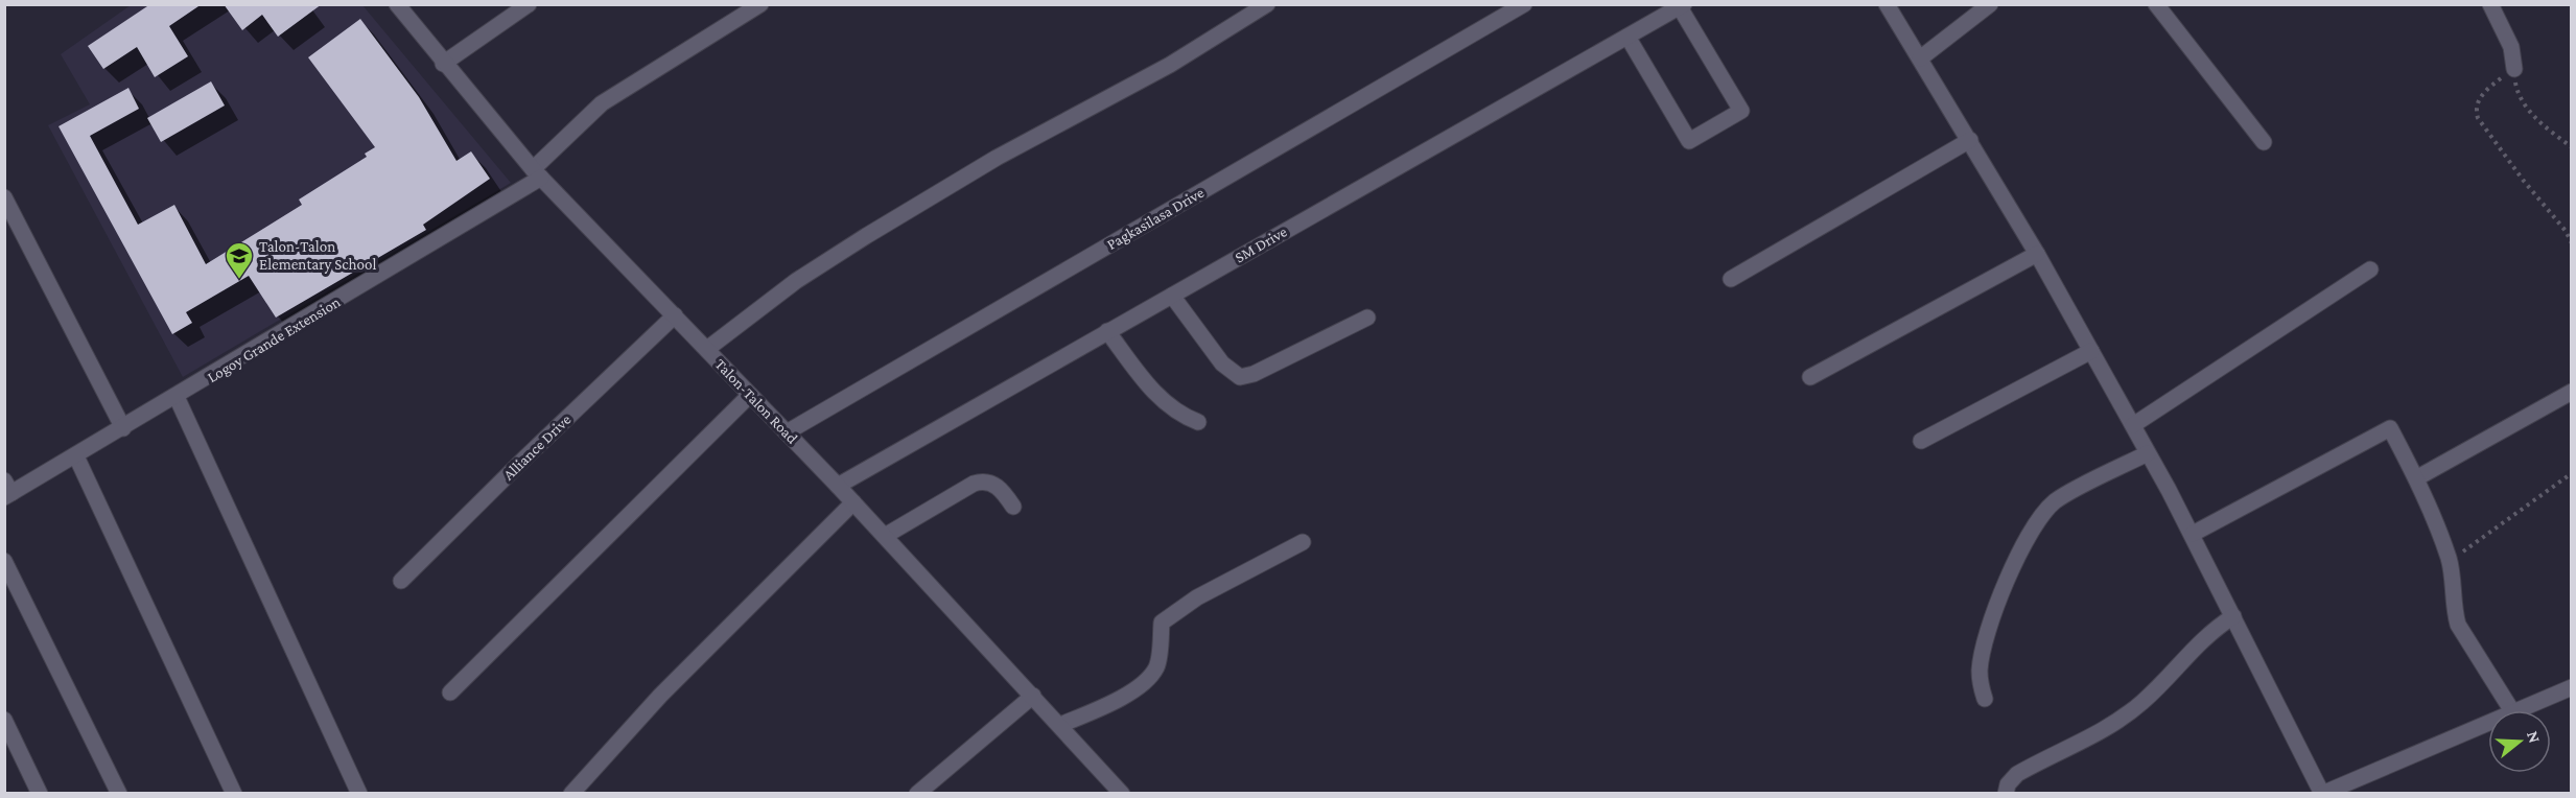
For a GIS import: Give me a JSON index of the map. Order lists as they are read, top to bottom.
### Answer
{
  "streets": {
    "street": [
      "Pagkasilasa Drive",
      "SM Drive",
      "Logoy Grande Extension",
      "Talon-Talon Road",
      "Alliance Drive"
    ]
  },
  "crossings": [
    ["Pagkasilasa Drive", "Talon-Talon Road"],
    ["SM Drive", "Talon-Talon Road"],
    ["Logoy Grande Extension", "Talon-Talon Road"],
    ["Talon-Talon Road", "Alliance Drive"]
  ],
  "places": {
    "school or university": ["Talon-Talon Elementary School"]
  },
  "north": "right"
}
